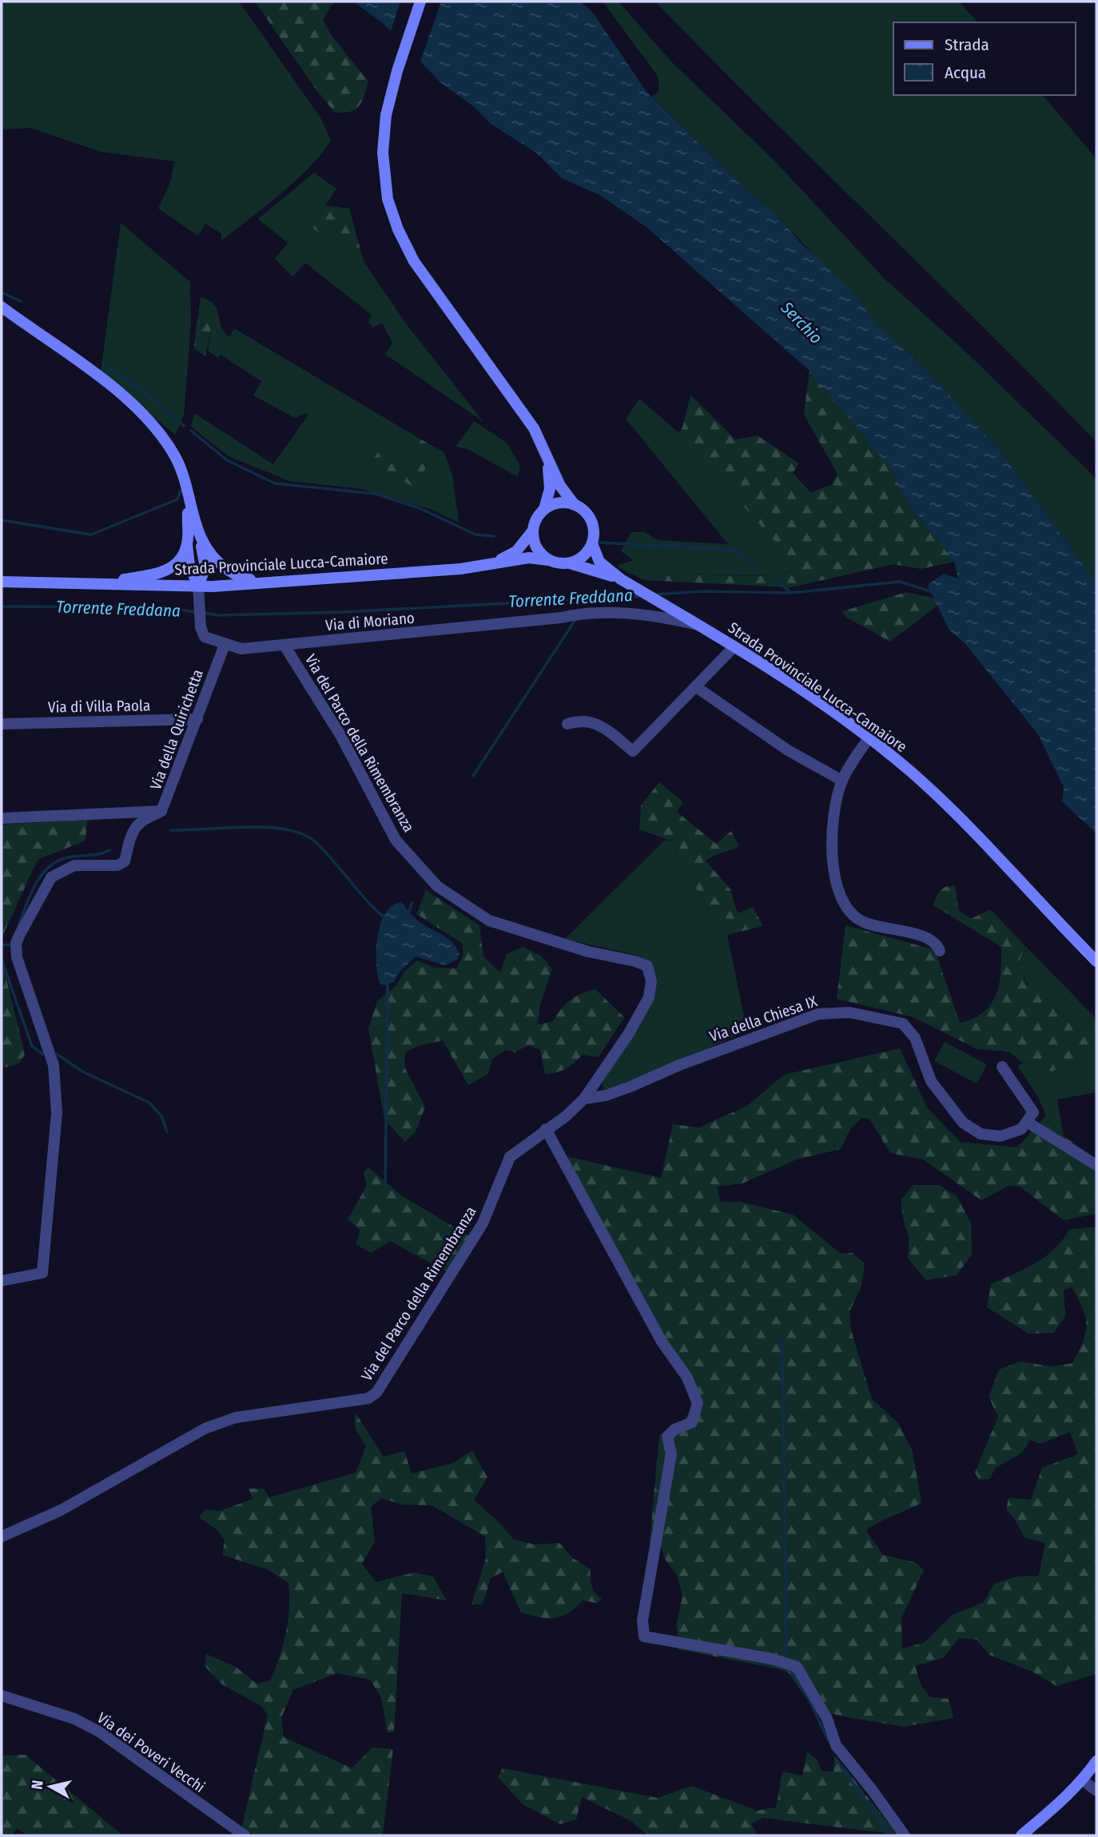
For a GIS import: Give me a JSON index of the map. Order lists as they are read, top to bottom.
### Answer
{
  "streets": {
    "main road": ["Strada Provinciale Lucca-Camaiore", "Via di Moriano"],
    "street": [
      "Via di Villa Paola",
      "Via della Quirichetta",
      "Via del Parco della Rimembranza",
      "Via della Chiesa IX",
      "Via dei Poveri Vecchi"
    ]
  },
  "crossings": [
    ["Strada Provinciale Lucca-Camaiore", "Via di Moriano"],
    ["Via di Moriano", "Via della Quirichetta"],
    ["Via di Moriano", "Via del Parco della Rimembranza"],
    ["Via di Villa Paola", "Via della Quirichetta"],
    ["Via del Parco della Rimembranza", "Via della Chiesa IX"]
  ],
  "water": ["Serchio", "Torrente Freddana"],
  "legend": ["Strada", "Acqua"],
  "north": "left"
}
